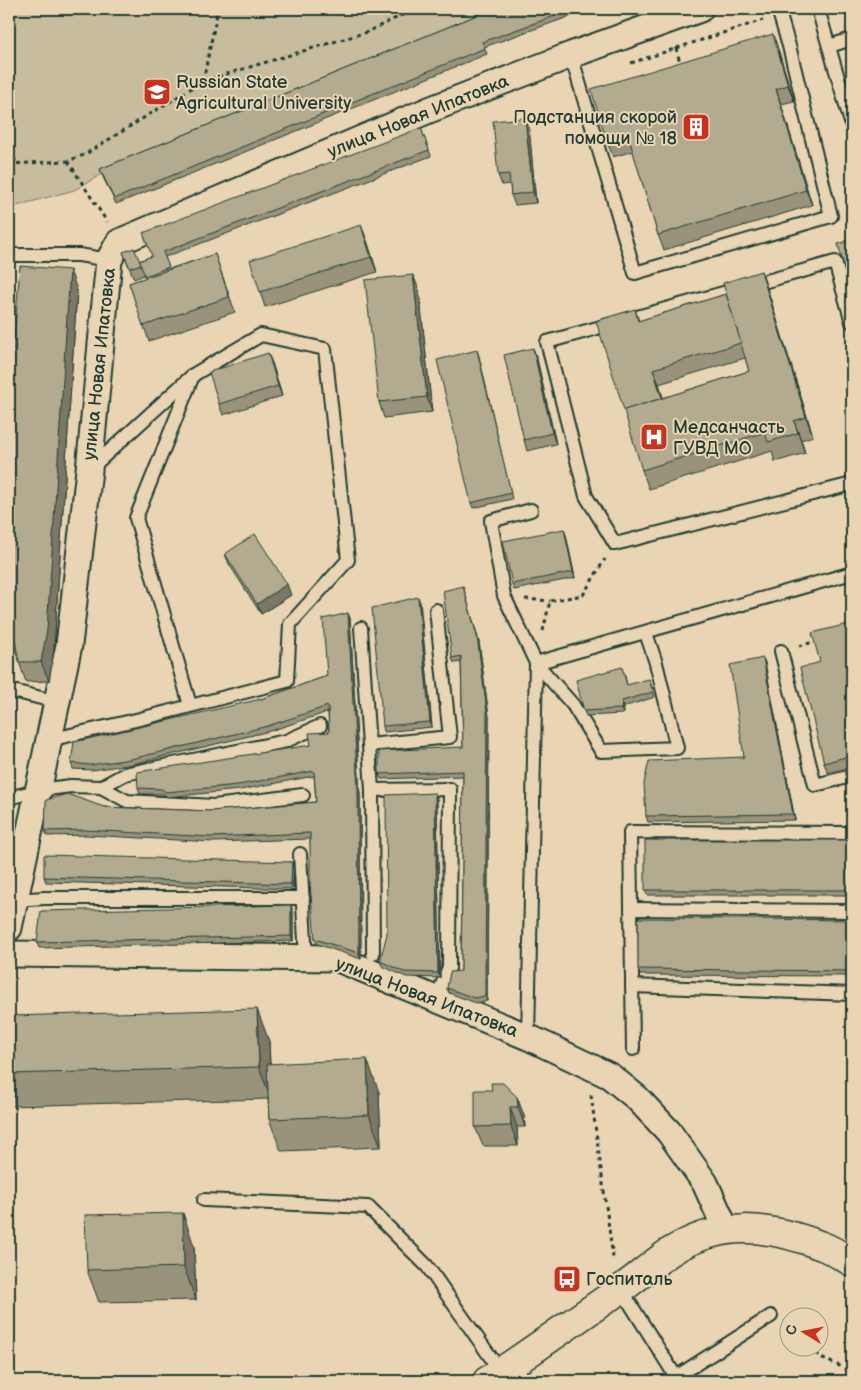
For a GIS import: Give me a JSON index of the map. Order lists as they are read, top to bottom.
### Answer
{
  "streets": {
    "street": ["улица Новая Ипатовка"]
  },
  "places": {
    "school or university": ["Russian State Agricultural University"],
    "building": ["Подстанция скорой помощи № 18"],
    "hospital": ["Медсанчасть ГУВД МО"],
    "bus stop": ["Госпиталь"]
  },
  "north": "left"
}
